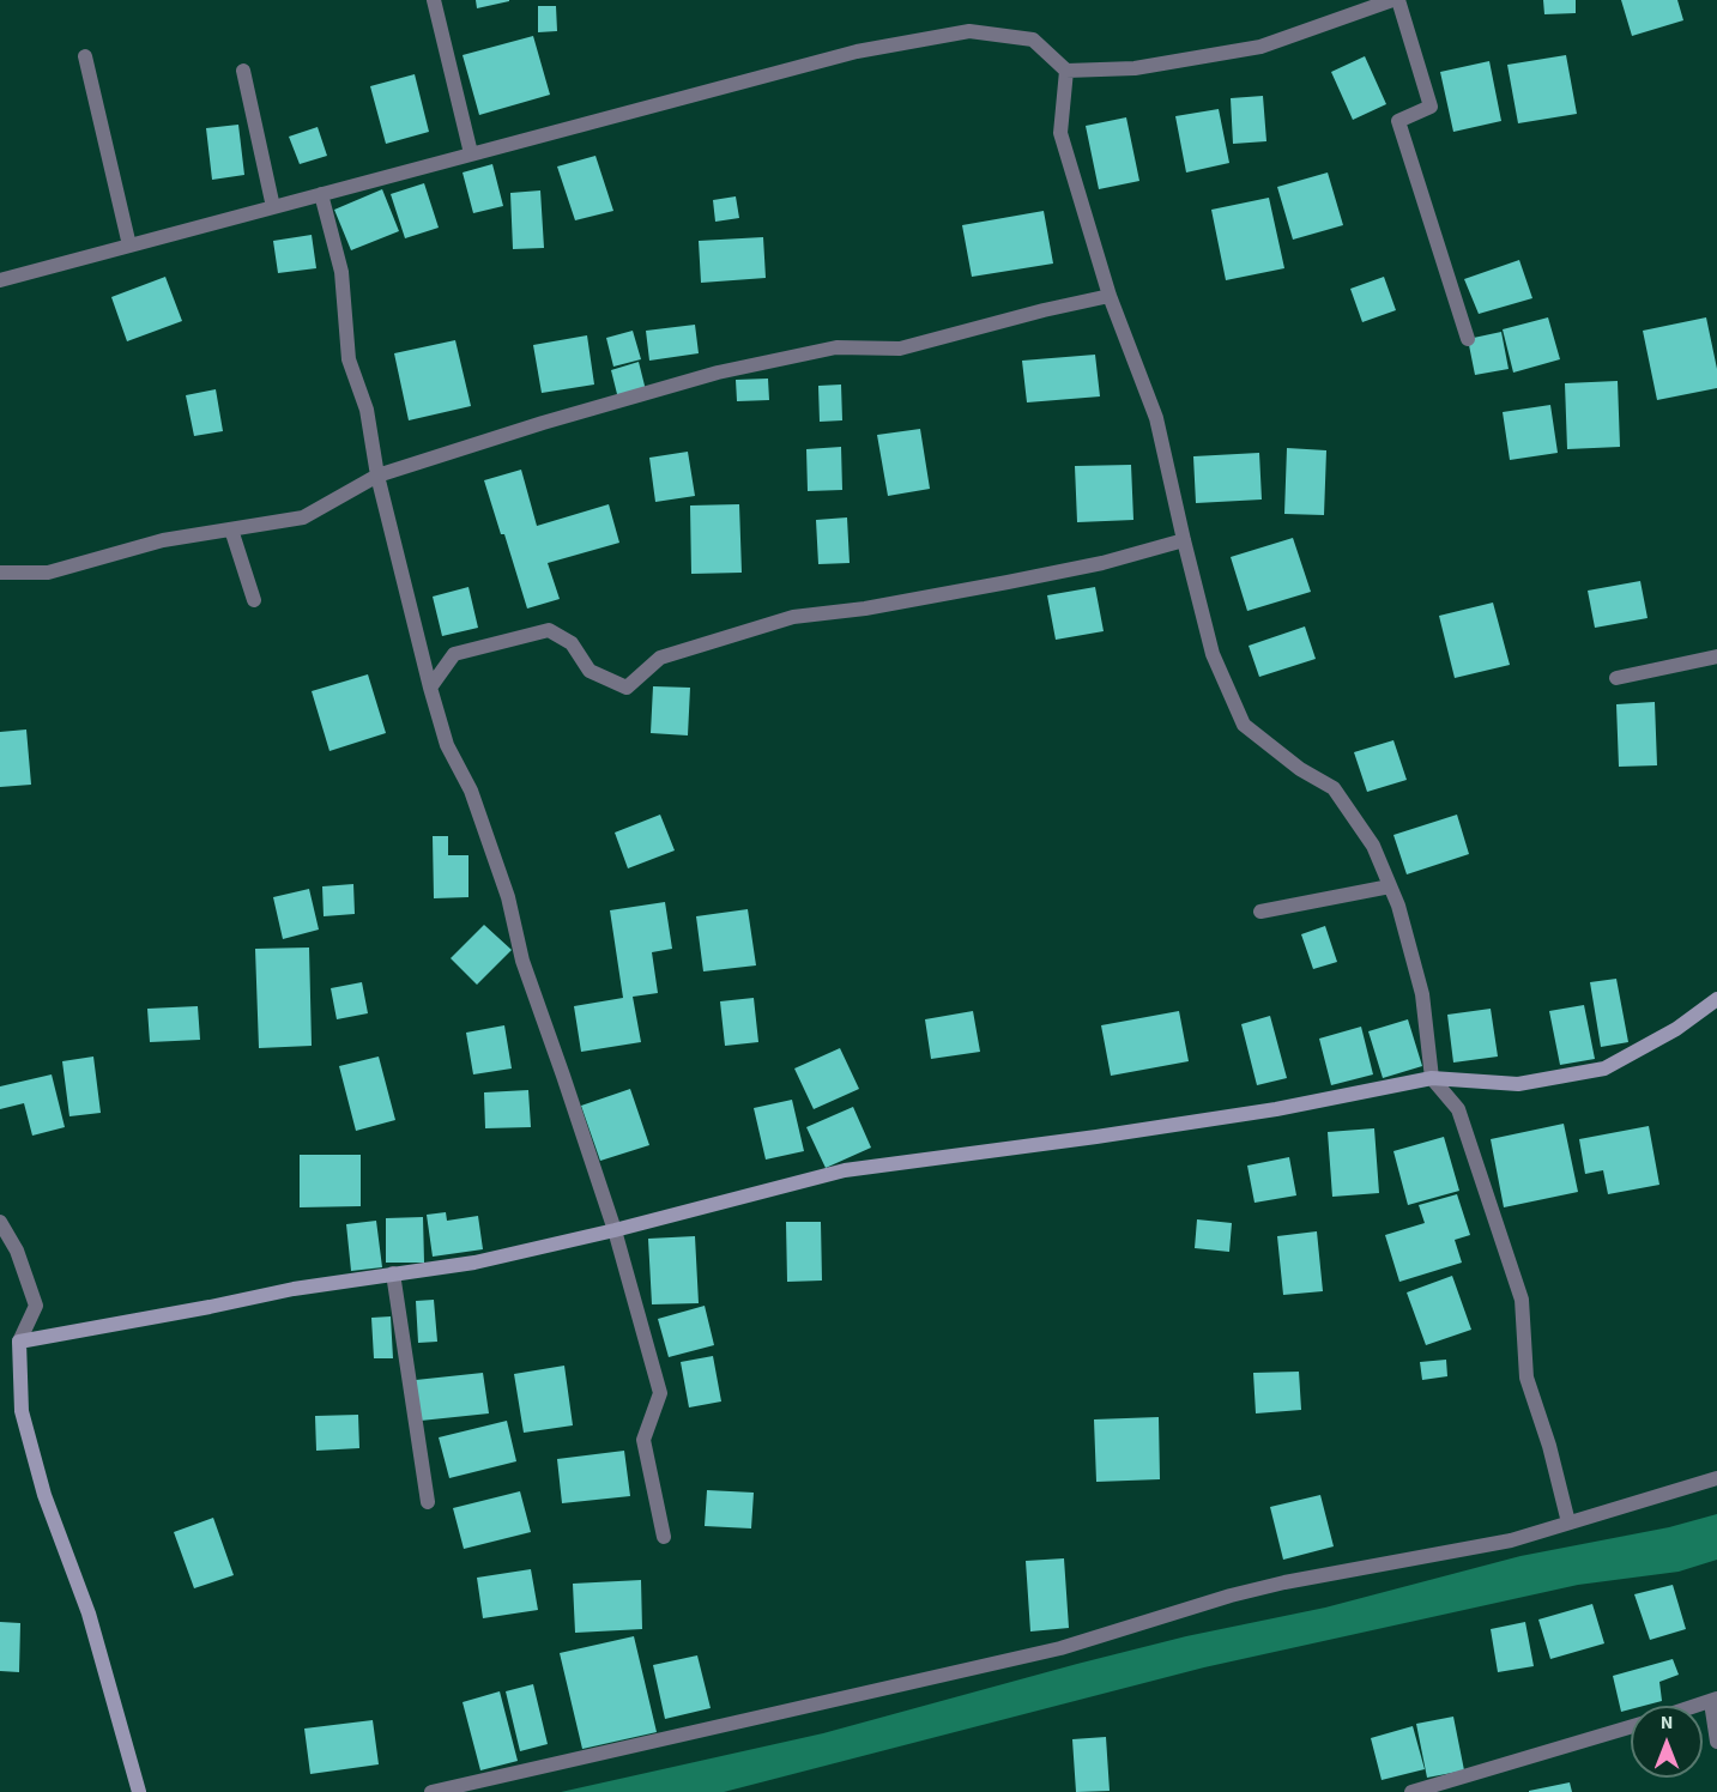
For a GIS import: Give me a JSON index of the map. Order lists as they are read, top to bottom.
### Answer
{
  "north": "top"
}
